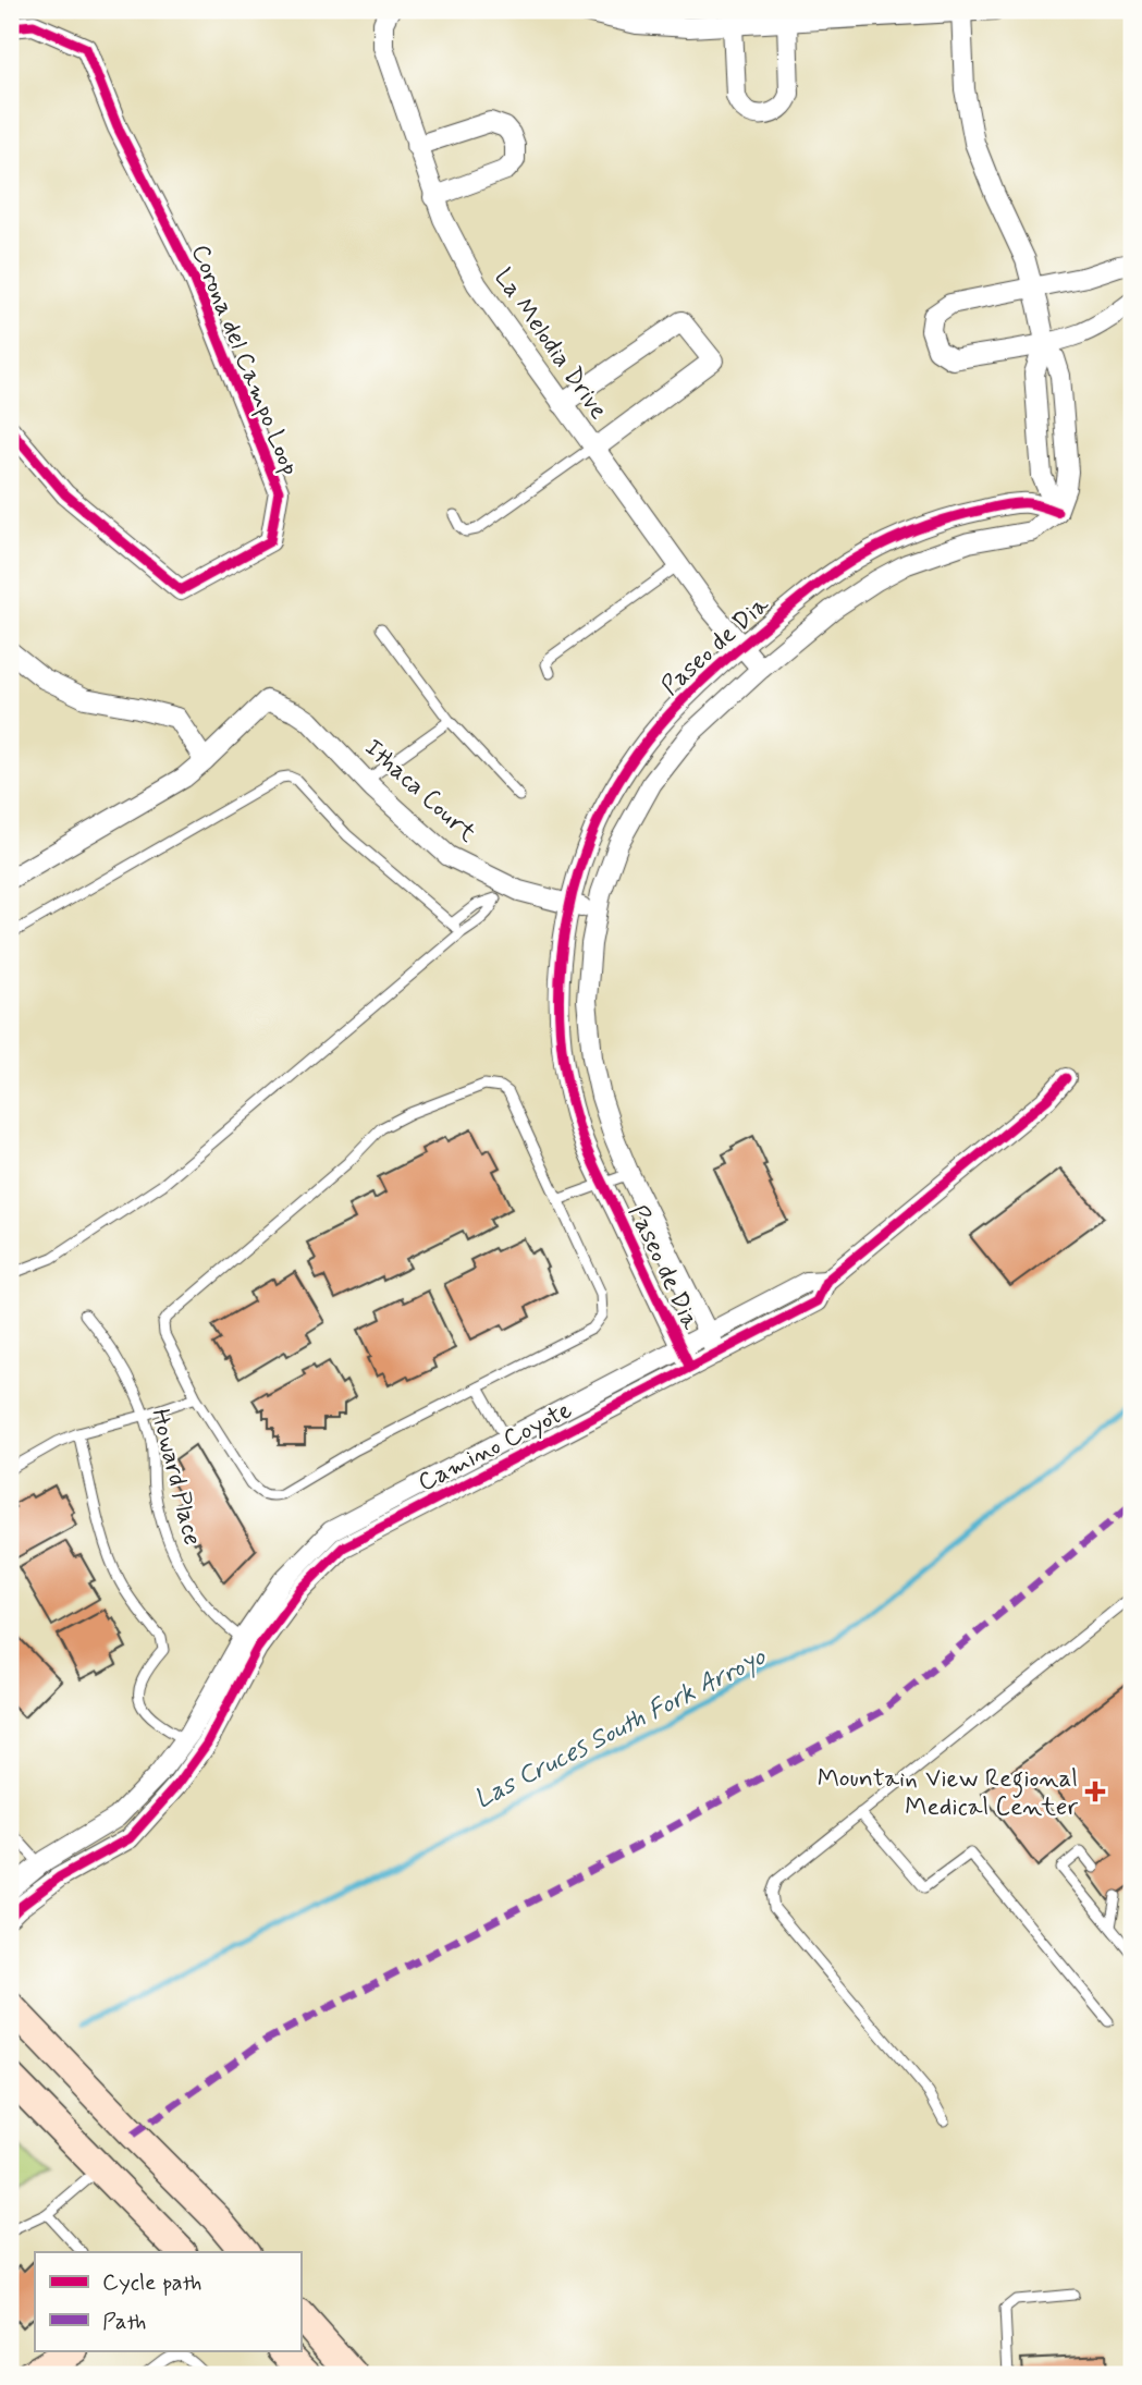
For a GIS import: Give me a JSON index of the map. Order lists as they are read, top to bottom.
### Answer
{
  "streets": {
    "street": [
      "La Melodia Drive",
      "Corona del Campo Loop",
      "Paseo de Dia",
      "Ithaca Court",
      "Camino Coyote"
    ],
    "lane": ["Howard Place"]
  },
  "crossings": [
    ["La Melodia Drive", "Paseo de Dia"],
    ["Paseo de Dia", "Ithaca Court"],
    ["Paseo de Dia", "Camino Coyote"],
    ["Camino Coyote", "Howard Place"]
  ],
  "water": ["Las Cruces South Fork Arroyo"],
  "places": {
    "health": ["Mountain View Regional Medical Center"]
  },
  "legend": ["Cycle path", "Path"]
}
